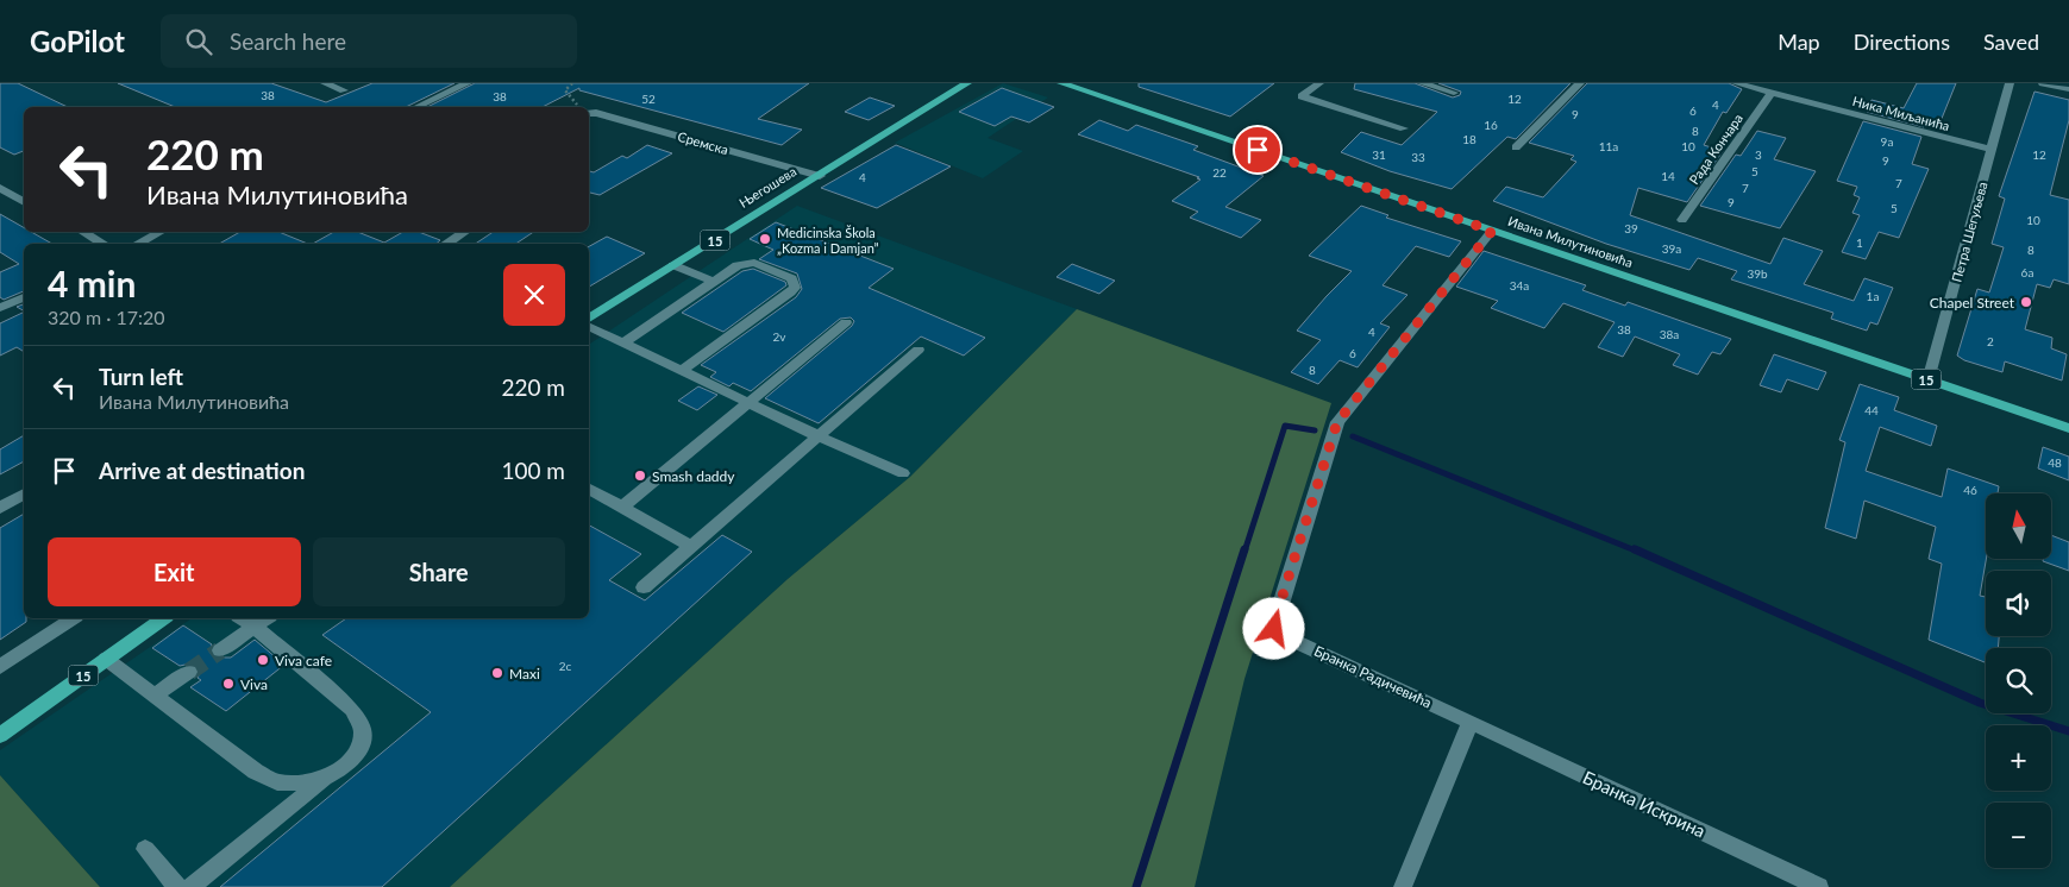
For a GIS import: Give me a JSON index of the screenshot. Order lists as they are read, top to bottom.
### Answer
{
  "streets": {
    "main road": ["Његошева", "15", "Ивана Милутиновића"],
    "street": [
      "Ника Миљанића",
      "Сремска",
      "Рада Кончара",
      "Петра Шегуљева",
      "Бранка Радичевића",
      "Бранка Искрина"
    ]
  },
  "crossings": [
    ["Ника Миљанића", "Рада Кончара"],
    ["Ника Миљанића", "Петра Шегуљева"],
    ["Сремска", "Његошева"],
    ["Петра Шегуљева", "Ивана Милутиновића"],
    ["Ивана Милутиновића", "Бранка Радичевића"],
    ["Бранка Радичевића", "Бранка Искрина"]
  ],
  "places": [
    "Medicinska Škola „Kozma i Damjan”",
    "Chapel Street",
    "Smash daddy",
    "Viva cafe",
    "Maxi",
    "Viva"
  ],
  "house_numbers": [
    "38",
    "38",
    "52",
    "12",
    "4",
    "6",
    "9",
    "16",
    "8",
    "18",
    "9a",
    "11a",
    "10",
    "31",
    "3",
    "12",
    "33",
    "9",
    "5",
    "22",
    "14",
    "4",
    "7",
    "7",
    "9",
    "5",
    "10",
    "39",
    "1",
    "39a",
    "8",
    "6a",
    "39b",
    "34a",
    "1a",
    "38",
    "4",
    "38a",
    "2v",
    "2",
    "6",
    "8",
    "44",
    "48",
    "46",
    "2c"
  ],
  "north": "top",
  "page": {
    "header": "GoPilot",
    "search": "Search here",
    "nav": ["Map", "Directions", "Saved"],
    "turn": ["220 m", "Ивана Милутиновића"],
    "heading": ["4 min", "320 m · 17:20"],
    "list": [
      {
        "name": "Turn left",
        "note": "Ивана Милутиновића",
        "value": "220 m"
      },
      {
        "name": "Arrive at destination",
        "value": "100 m"
      }
    ],
    "map_buttons": ["+", "−"],
    "buttons": ["Exit", "Share"]
  }
}
